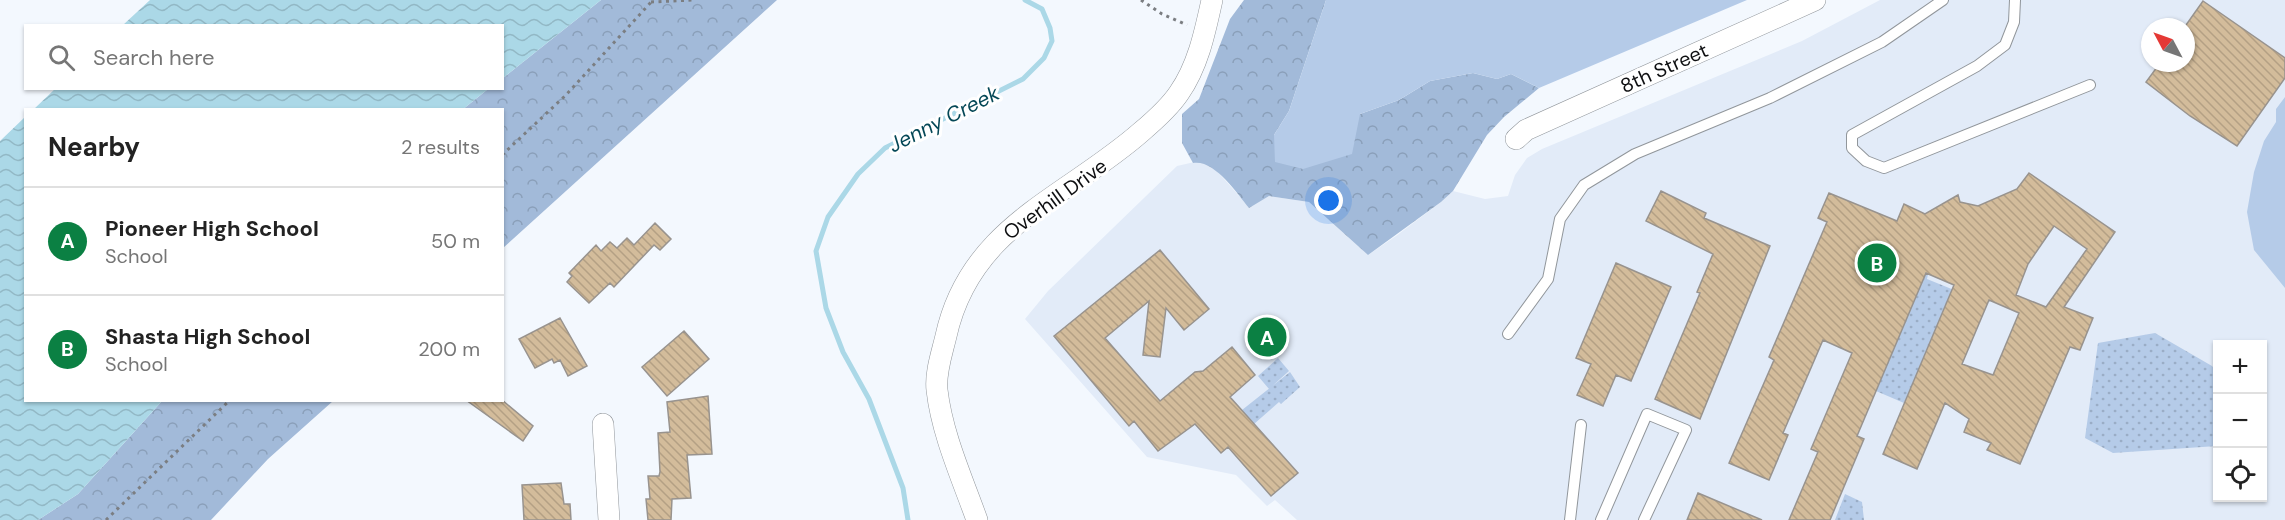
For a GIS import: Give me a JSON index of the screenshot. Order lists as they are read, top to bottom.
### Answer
{
  "streets": {
    "street": ["8th Street", "Overhill Drive"]
  },
  "water": ["Jenny Creek"],
  "north": "top left",
  "page": {
    "search": "Search here",
    "heading": ["Nearby", "2 results"],
    "list": [
      {
        "mark": "A",
        "name": "Pioneer High School",
        "note": "School",
        "value": "50 m"
      },
      {
        "mark": "B",
        "name": "Shasta High School",
        "note": "School",
        "value": "200 m"
      }
    ],
    "pins": ["B", "A"],
    "map_buttons": ["+", "−"]
  }
}
